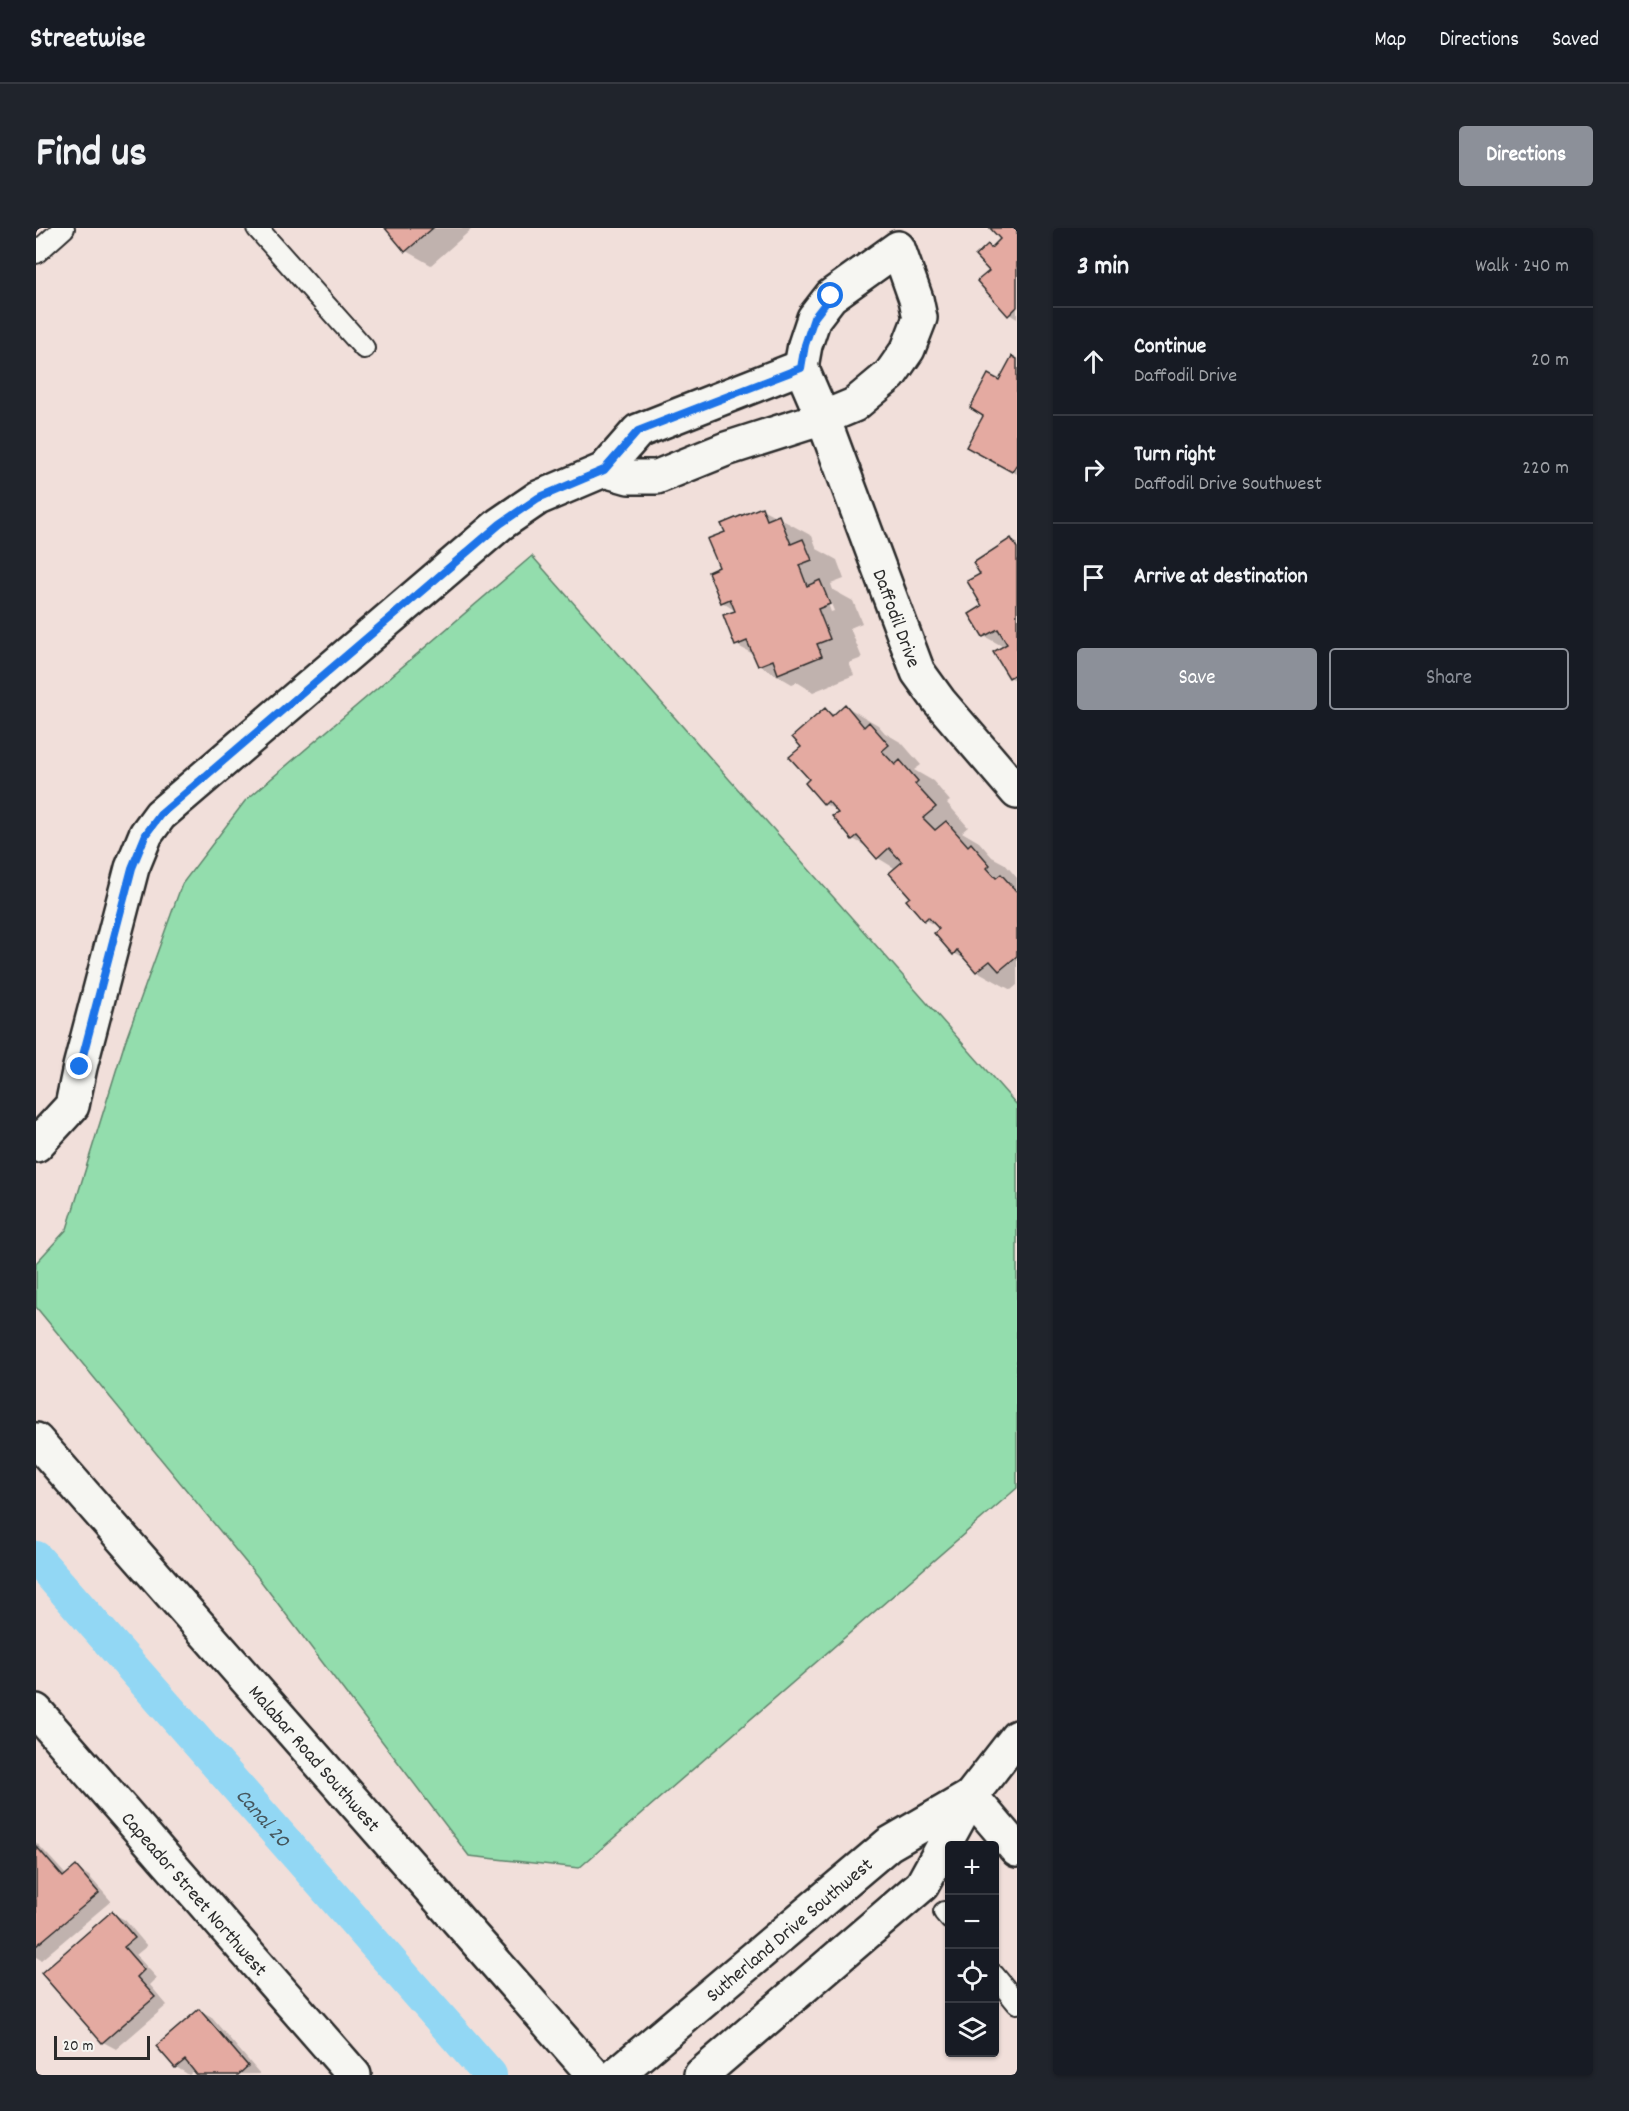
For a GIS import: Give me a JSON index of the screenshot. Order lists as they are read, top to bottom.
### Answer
{
  "streets": {
    "street": [
      "Daffodil Drive",
      "Malabar Road Southwest",
      "Capeador Street Northwest",
      "Sutherland Drive Southwest"
    ]
  },
  "water": ["Canal 20"],
  "scale_bar": "20 m",
  "page": {
    "header": "Streetwise",
    "nav": ["Map", "Directions", "Saved"],
    "title": "Find us",
    "buttons": [
      "Directions",
      ["Save", "Share"]
    ],
    "heading": ["3 min", "Walk · 240 m"],
    "list": [
      ["Continue", "Daffodil Drive", "20 m"],
      ["Turn right", "Daffodil Drive Southwest", "220 m"],
      "Arrive at destination"
    ],
    "map_buttons": ["+", "−"],
    "scale": "20 m"
  }
}
